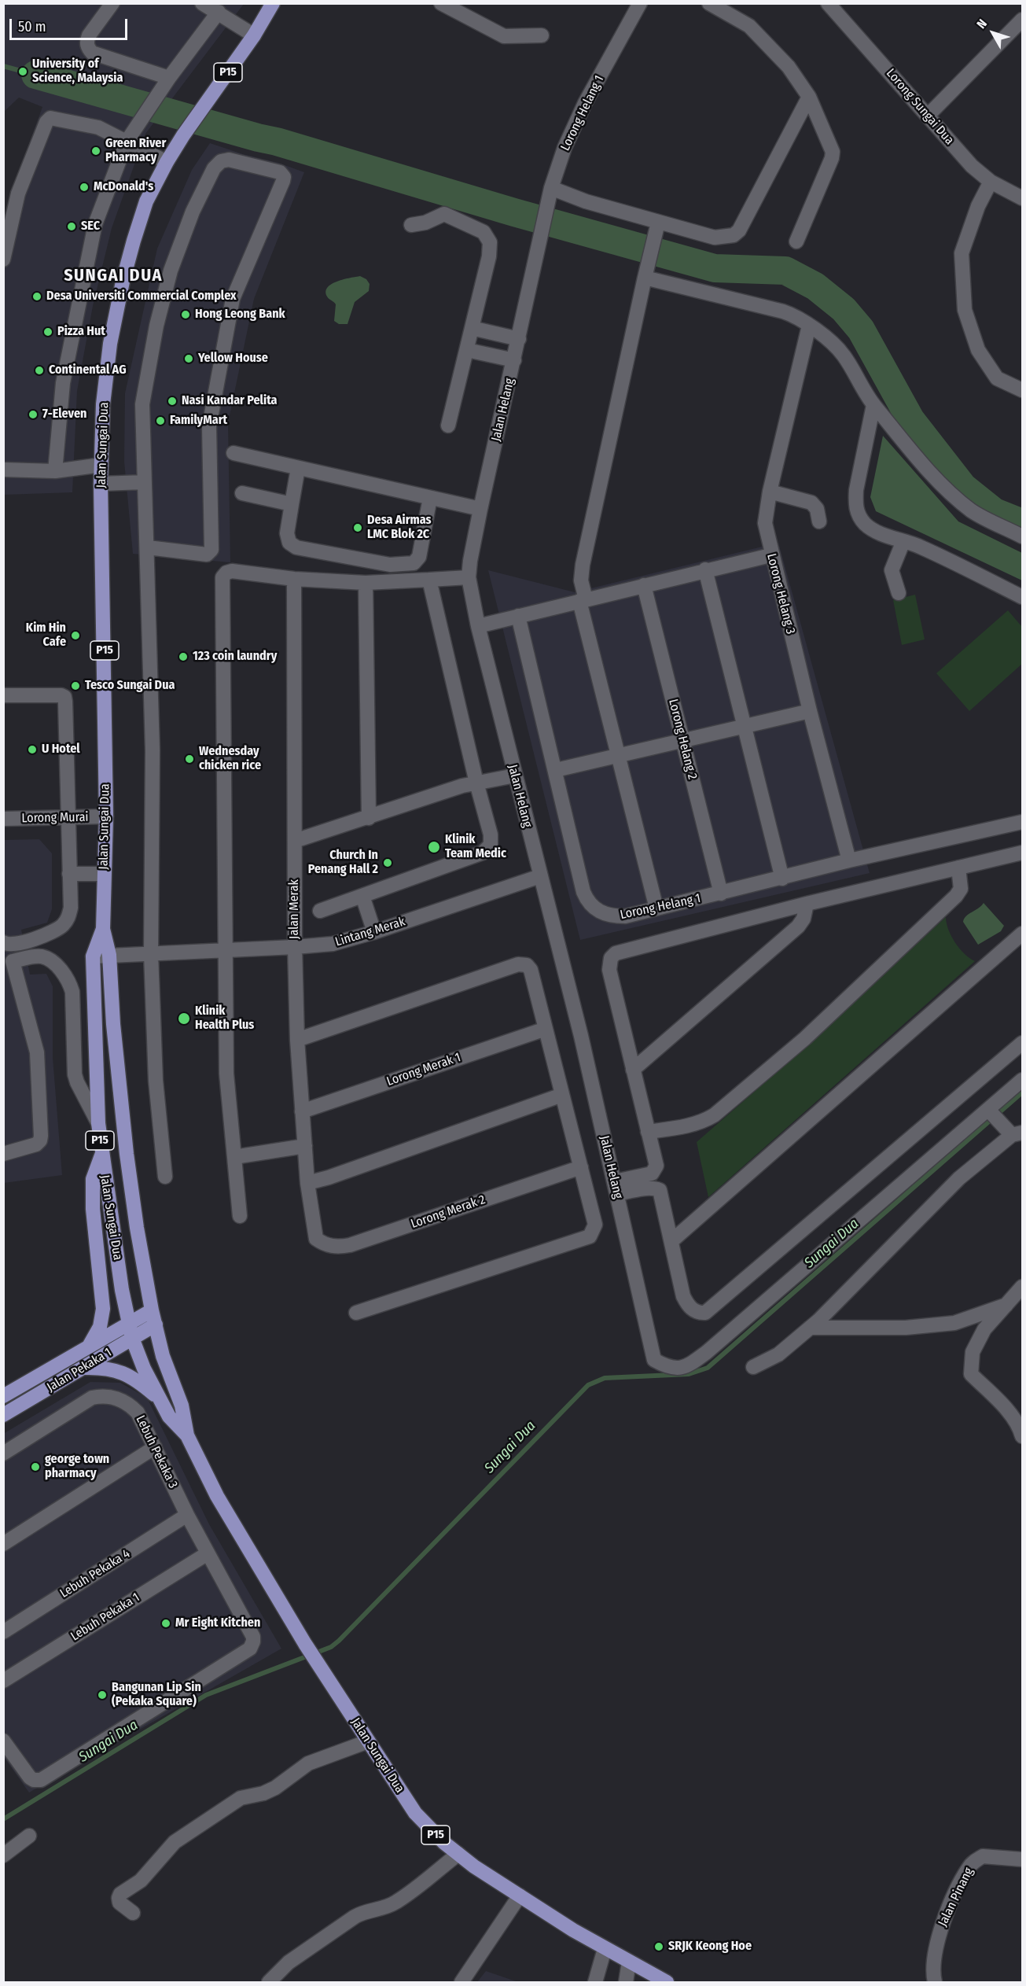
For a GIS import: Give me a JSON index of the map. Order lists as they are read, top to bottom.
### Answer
{
  "streets": {
    "main road": ["P15", "Jalan Sungai Dua", "Jalan Pekaka 1"],
    "street": [
      "Lorong Sungai Dua",
      "Lorong Helang 1",
      "Jalan Helang",
      "Lorong Helang 3",
      "Lorong Helang 2",
      "Lorong Murai",
      "Jalan Merak",
      "Lintang Merak",
      "Lorong Merak 1",
      "Lorong Merak 2",
      "Lebuh Pekaka 3",
      "Lebuh Pekaka 4",
      "Lebuh Pekaka 1",
      "Jalan Pinang"
    ]
  },
  "crossings": [
    ["Lorong Helang 1", "Jalan Helang"],
    ["Lorong Helang 1", "Lorong Helang 3"],
    ["Lorong Helang 1", "Lorong Helang 2"],
    ["Jalan Helang", "Lintang Merak"],
    ["Jalan Sungai Dua", "Lorong Murai"],
    ["Jalan Sungai Dua", "Lintang Merak"],
    ["Jalan Sungai Dua", "Jalan Pekaka 1"],
    ["Jalan Merak", "Lintang Merak"],
    ["Jalan Merak", "Lorong Merak 1"],
    ["Jalan Merak", "Lorong Merak 2"],
    ["Lebuh Pekaka 3", "Lebuh Pekaka 4"],
    ["Lebuh Pekaka 3", "Lebuh Pekaka 1"]
  ],
  "districts": ["SUNGAI DUA"],
  "water": ["Sungai Dua"],
  "places": [
    "University of Science, Malaysia",
    "Green River Pharmacy",
    "McDonald's",
    "SEC",
    "Desa Universiti Commercial Complex",
    "Hong Leong Bank",
    "Pizza Hut",
    "Yellow House",
    "Continental AG",
    "Nasi Kandar Pelita",
    "7-Eleven",
    "FamilyMart",
    "Desa Airmas LMC Blok 2C",
    "Kim Hin Cafe",
    "123 coin laundry",
    "Tesco Sungai Dua",
    "U Hotel",
    "Wednesday chicken rice",
    "Klinik Team Medic",
    "Church In Penang Hall 2",
    "Klinik Health Plus",
    "george town pharmacy",
    "Mr Eight Kitchen",
    "Bangunan Lip Sin (Pekaka Square)",
    "SRJK Keong Hoe"
  ],
  "scale_bar": "50 m",
  "north": "top left"
}
